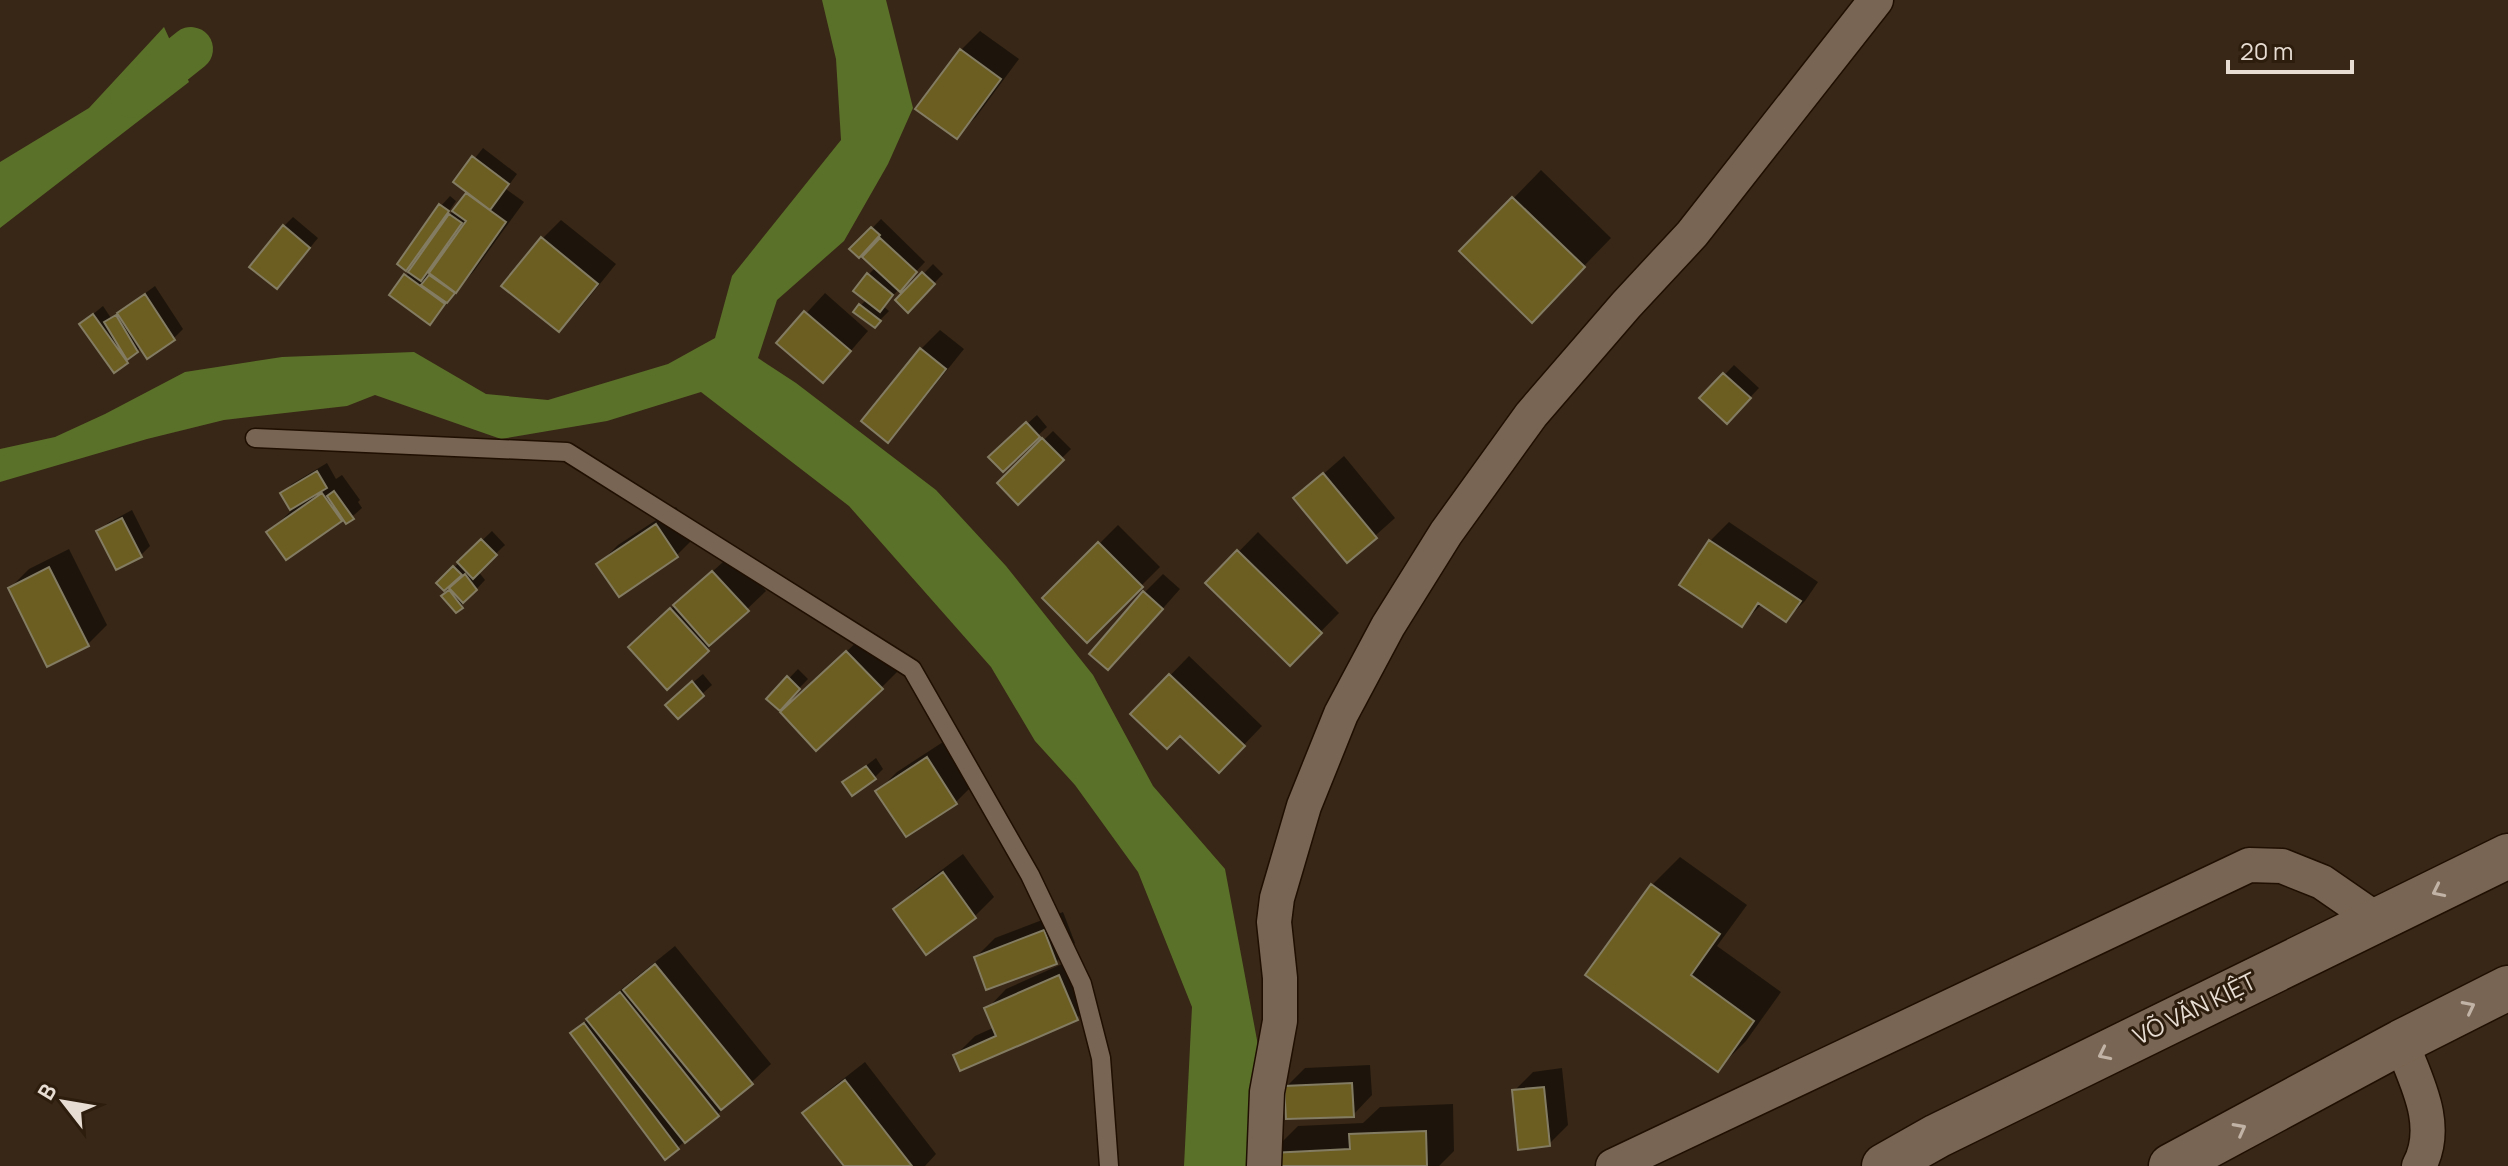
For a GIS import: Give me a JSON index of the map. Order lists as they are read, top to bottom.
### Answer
{
  "streets": {
    "main road": ["VÕ VĂN KIỆT"]
  },
  "scale_bar": "20 m",
  "north": "top left"
}
